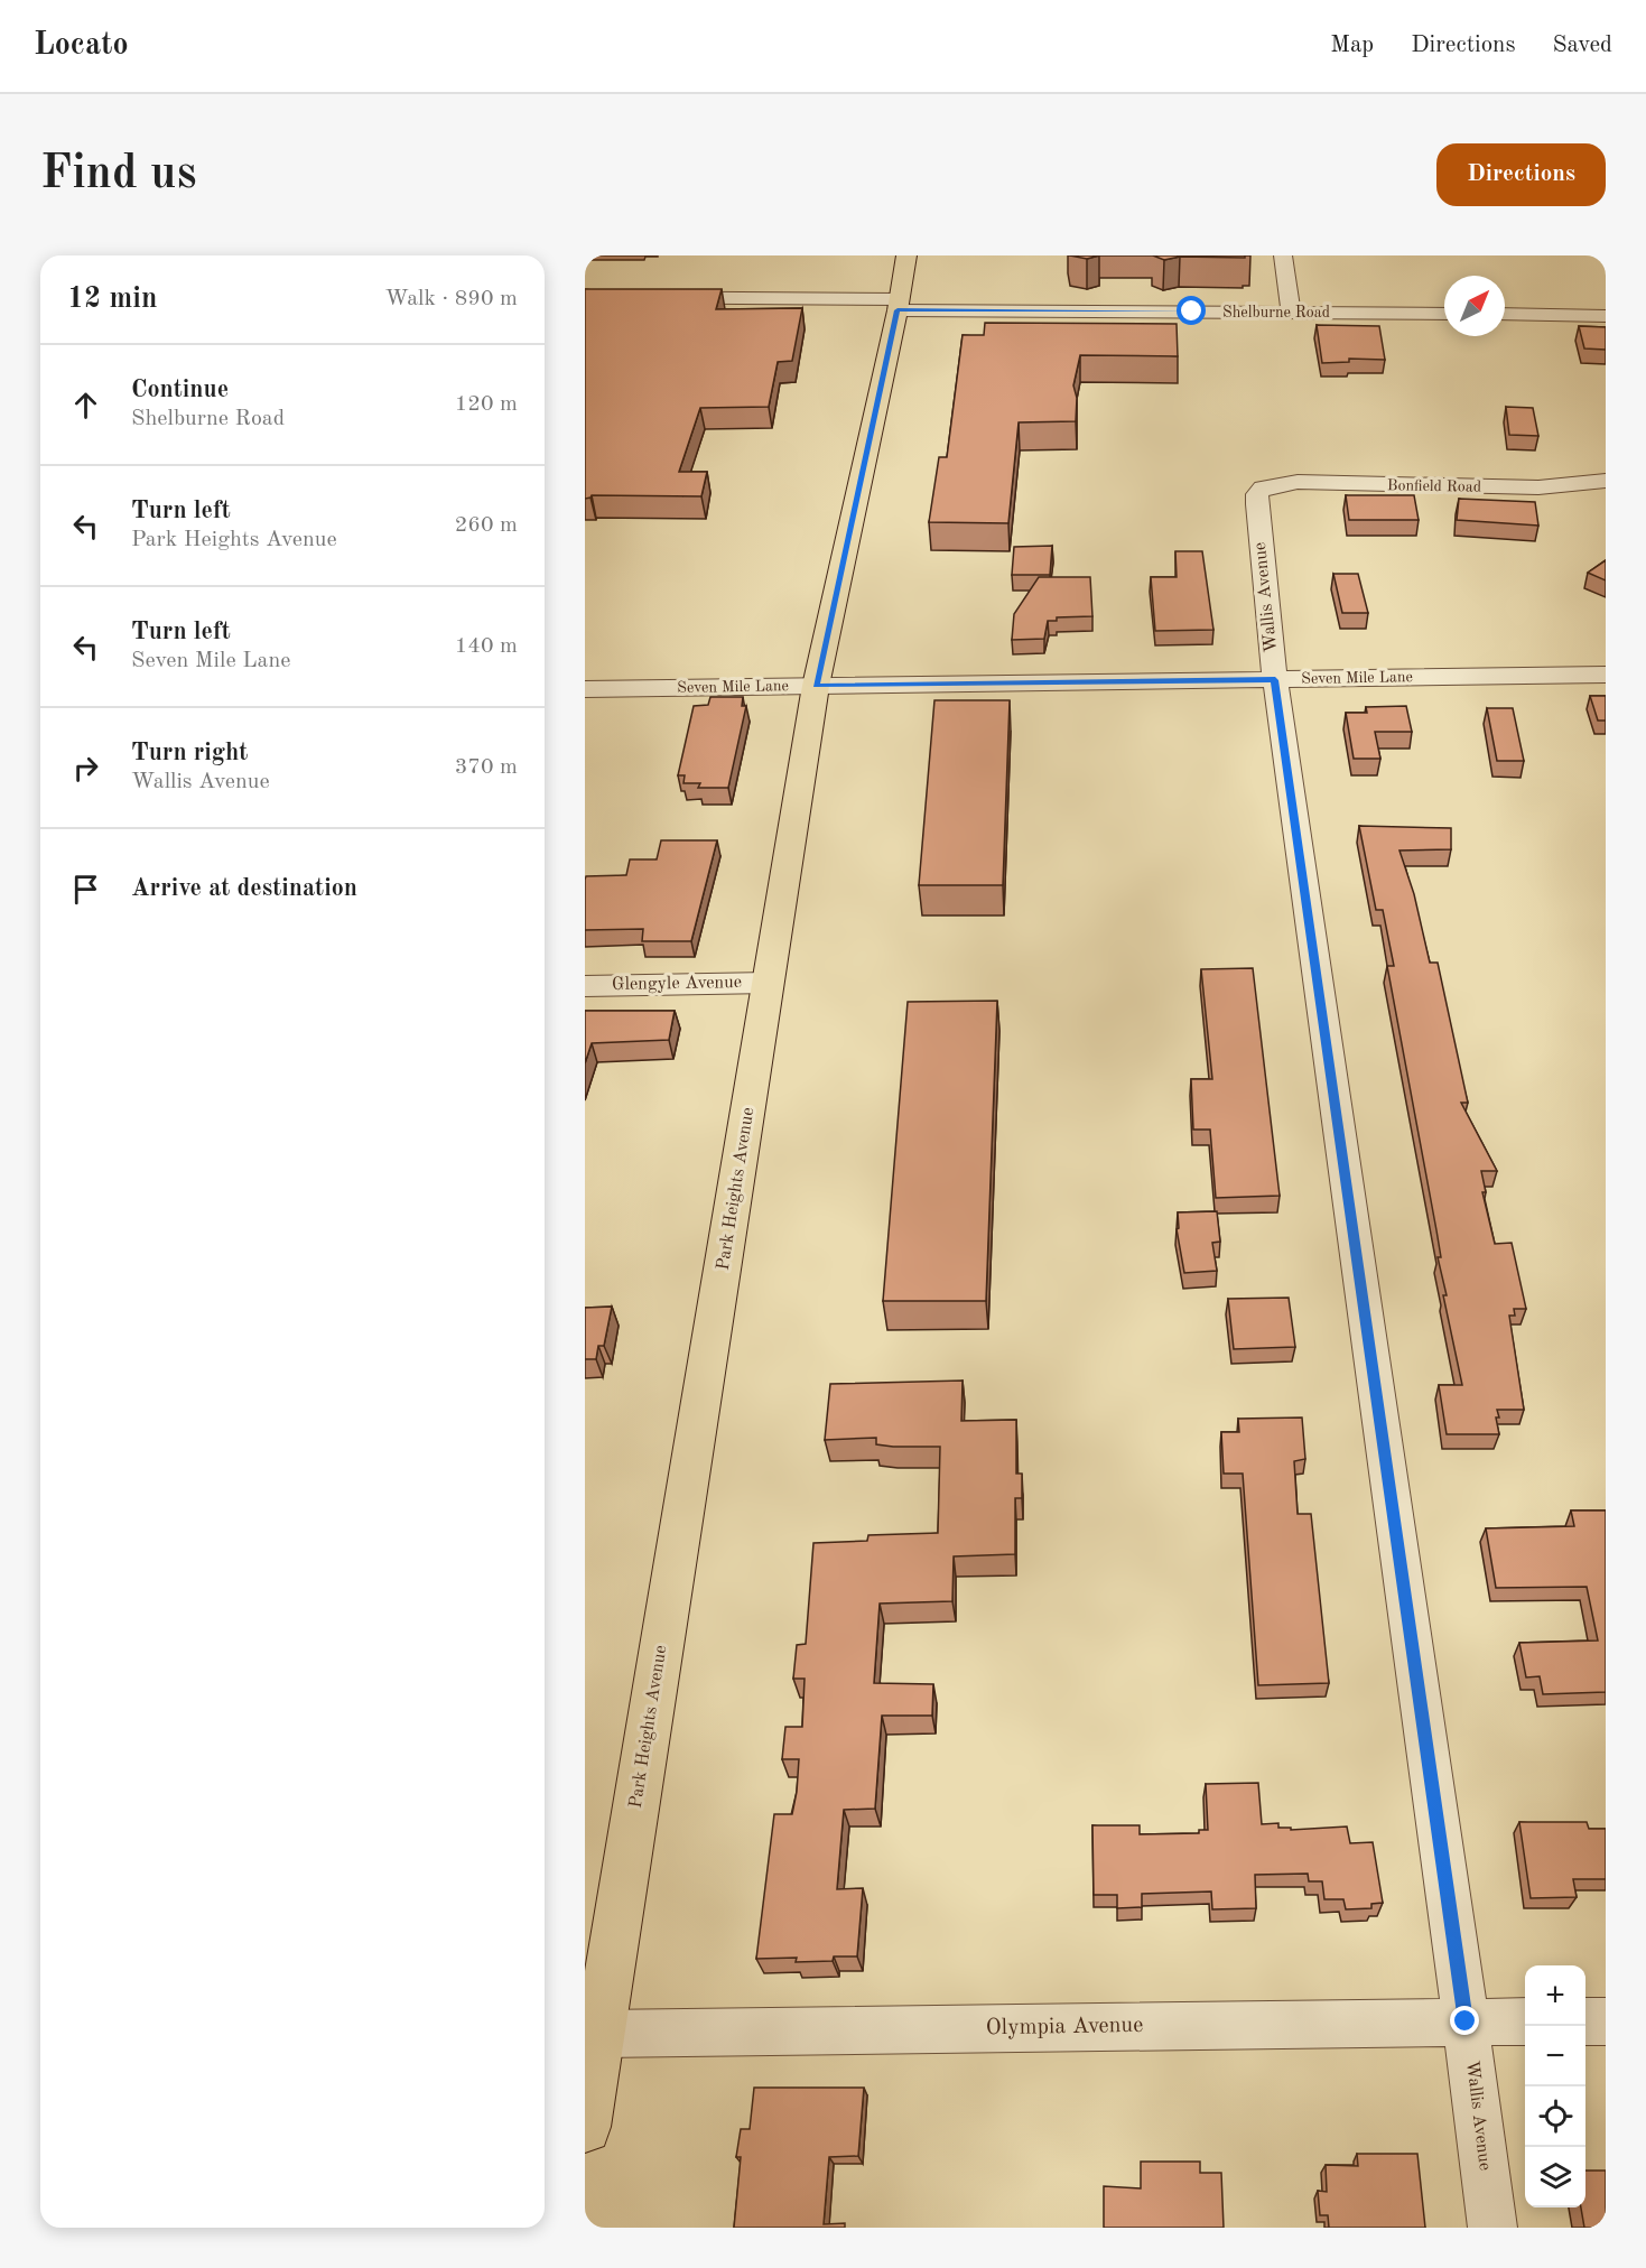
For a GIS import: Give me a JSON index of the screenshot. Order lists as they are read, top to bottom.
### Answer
{
  "streets": {
    "main road": ["Park Heights Avenue"],
    "street": [
      "Shelburne Road",
      "Bonfield Road",
      "Wallis Avenue",
      "Seven Mile Lane",
      "Glengyle Avenue",
      "Olympia Avenue"
    ]
  },
  "crossings": [
    ["Shelburne Road", "Park Heights Avenue"],
    ["Bonfield Road", "Wallis Avenue"],
    ["Wallis Avenue", "Seven Mile Lane"],
    ["Wallis Avenue", "Olympia Avenue"],
    ["Seven Mile Lane", "Park Heights Avenue"],
    ["Glengyle Avenue", "Park Heights Avenue"],
    ["Park Heights Avenue", "Olympia Avenue"]
  ],
  "north": "top right",
  "page": {
    "header": "Locato",
    "nav": ["Map", "Directions", "Saved"],
    "buttons": "Directions",
    "title": "Find us",
    "heading": ["12 min", "Walk · 890 m"],
    "list": [
      ["Continue", "Shelburne Road", "120 m"],
      ["Turn left", "Park Heights Avenue", "260 m"],
      ["Turn left", "Seven Mile Lane", "140 m"],
      ["Turn right", "Wallis Avenue", "370 m"],
      "Arrive at destination"
    ],
    "map_buttons": ["+", "−"]
  }
}
